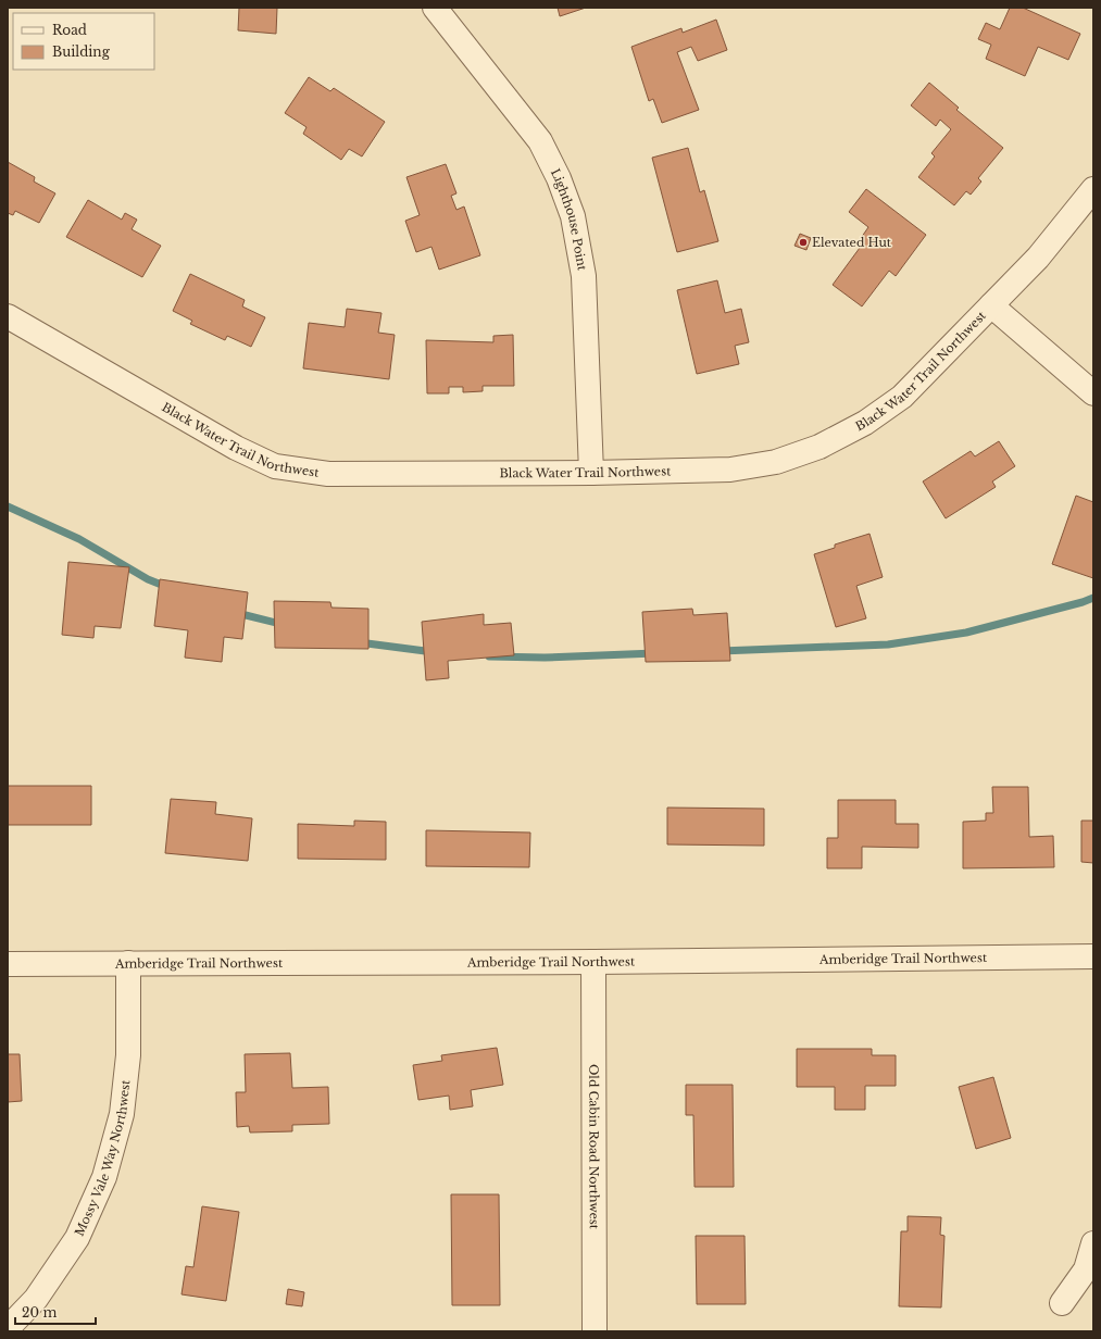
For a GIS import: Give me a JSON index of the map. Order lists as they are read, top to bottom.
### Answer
{
  "streets": {
    "street": [
      "Lighthouse Point",
      "Black Water Trail Northwest",
      "Amberidge Trail Northwest",
      "Old Cabin Road Northwest",
      "Mossy Vale Way Northwest"
    ]
  },
  "crossings": [
    ["Lighthouse Point", "Black Water Trail Northwest"],
    ["Amberidge Trail Northwest", "Old Cabin Road Northwest"],
    ["Amberidge Trail Northwest", "Mossy Vale Way Northwest"]
  ],
  "places": ["Elevated Hut"],
  "legend": ["Road", "Building"],
  "scale_bar": "20 m"
}
